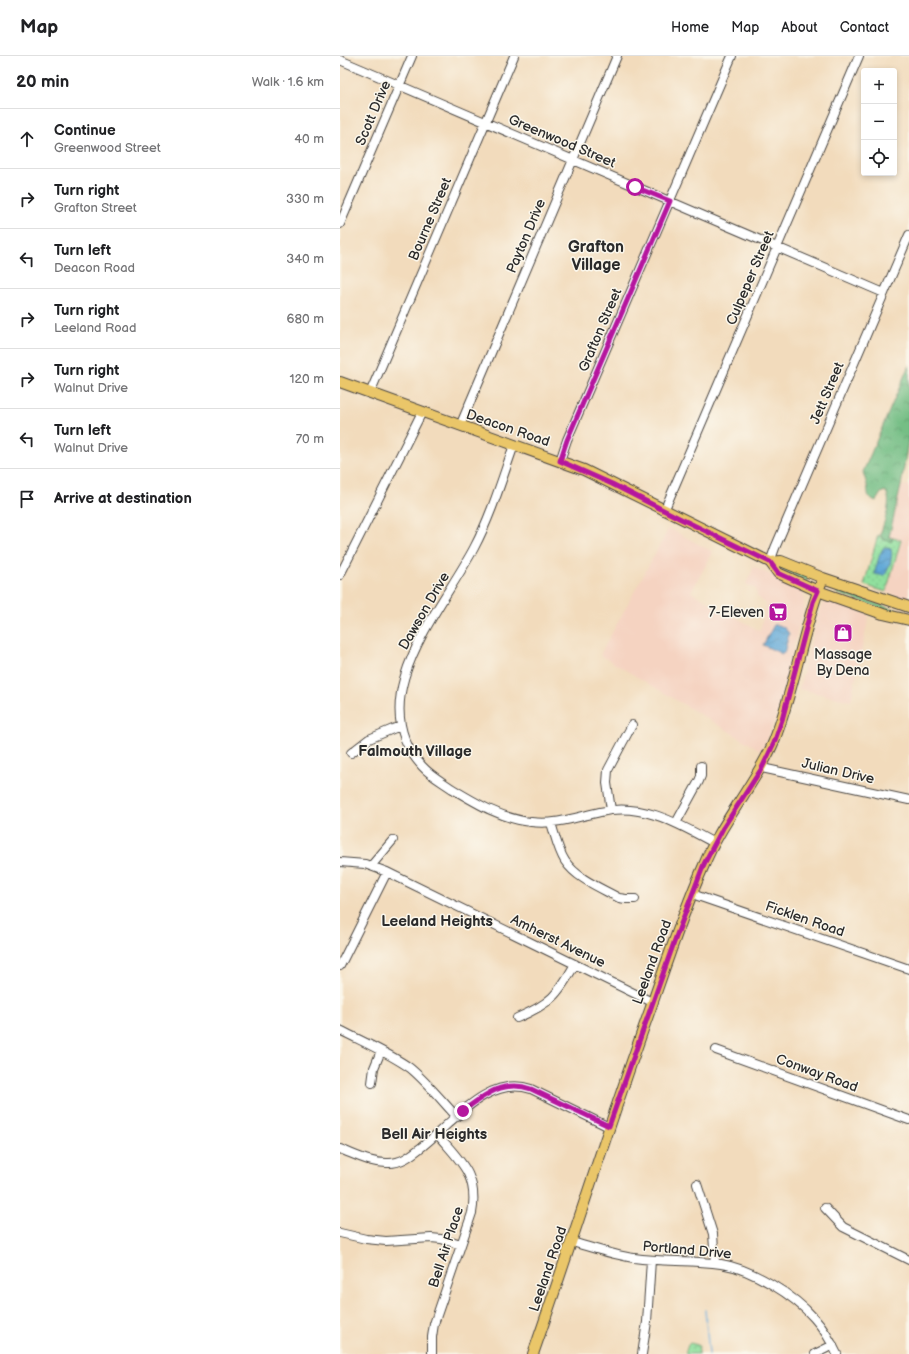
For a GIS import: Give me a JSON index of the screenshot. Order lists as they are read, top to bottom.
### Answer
{
  "streets": {
    "main road": ["Deacon Road", "Leeland Road"],
    "street": [
      "Scott Drive",
      "Greenwood Street",
      "Bourne Street",
      "Payton Drive",
      "Culpeper Street",
      "Grafton Street",
      "Jett Street",
      "Dawson Drive",
      "Julian Drive",
      "Ficklen Road",
      "Amherst Avenue",
      "Conway Road",
      "Bell Air Place",
      "Portland Drive"
    ]
  },
  "crossings": [
    ["Scott Drive", "Greenwood Street"],
    ["Greenwood Street", "Bourne Street"],
    ["Greenwood Street", "Payton Drive"],
    ["Greenwood Street", "Culpeper Street"],
    ["Greenwood Street", "Grafton Street"],
    ["Greenwood Street", "Jett Street"],
    ["Bourne Street", "Deacon Road"],
    ["Payton Drive", "Deacon Road"],
    ["Culpeper Street", "Deacon Road"],
    ["Grafton Street", "Deacon Road"],
    ["Jett Street", "Deacon Road"],
    ["Deacon Road", "Dawson Drive"],
    ["Deacon Road", "Leeland Road"],
    ["Dawson Drive", "Leeland Road"],
    ["Julian Drive", "Leeland Road"],
    ["Ficklen Road", "Leeland Road"],
    ["Amherst Avenue", "Leeland Road"],
    ["Leeland Road", "Portland Drive"]
  ],
  "districts": [
    "Grafton Village",
    "Falmouth Village",
    "Leeland Heights",
    "Bell Air Heights"
  ],
  "places": {
    "supermarket": ["7-Eleven"],
    "shop": ["Massage By Dena"]
  },
  "page": {
    "header": "Map",
    "nav": [
      "Home",
      "Map",
      "About",
      "Contact"
    ],
    "heading": ["20 min", "Walk · 1.6 km"],
    "map_buttons": ["+", "−"],
    "list": [
      ["Continue", "Greenwood Street", "40 m"],
      ["Turn right", "Grafton Street", "330 m"],
      ["Turn left", "Deacon Road", "340 m"],
      ["Turn right", "Leeland Road", "680 m"],
      ["Turn right", "Walnut Drive", "120 m"],
      ["Turn left", "Walnut Drive", "70 m"],
      "Arrive at destination"
    ]
  }
}
